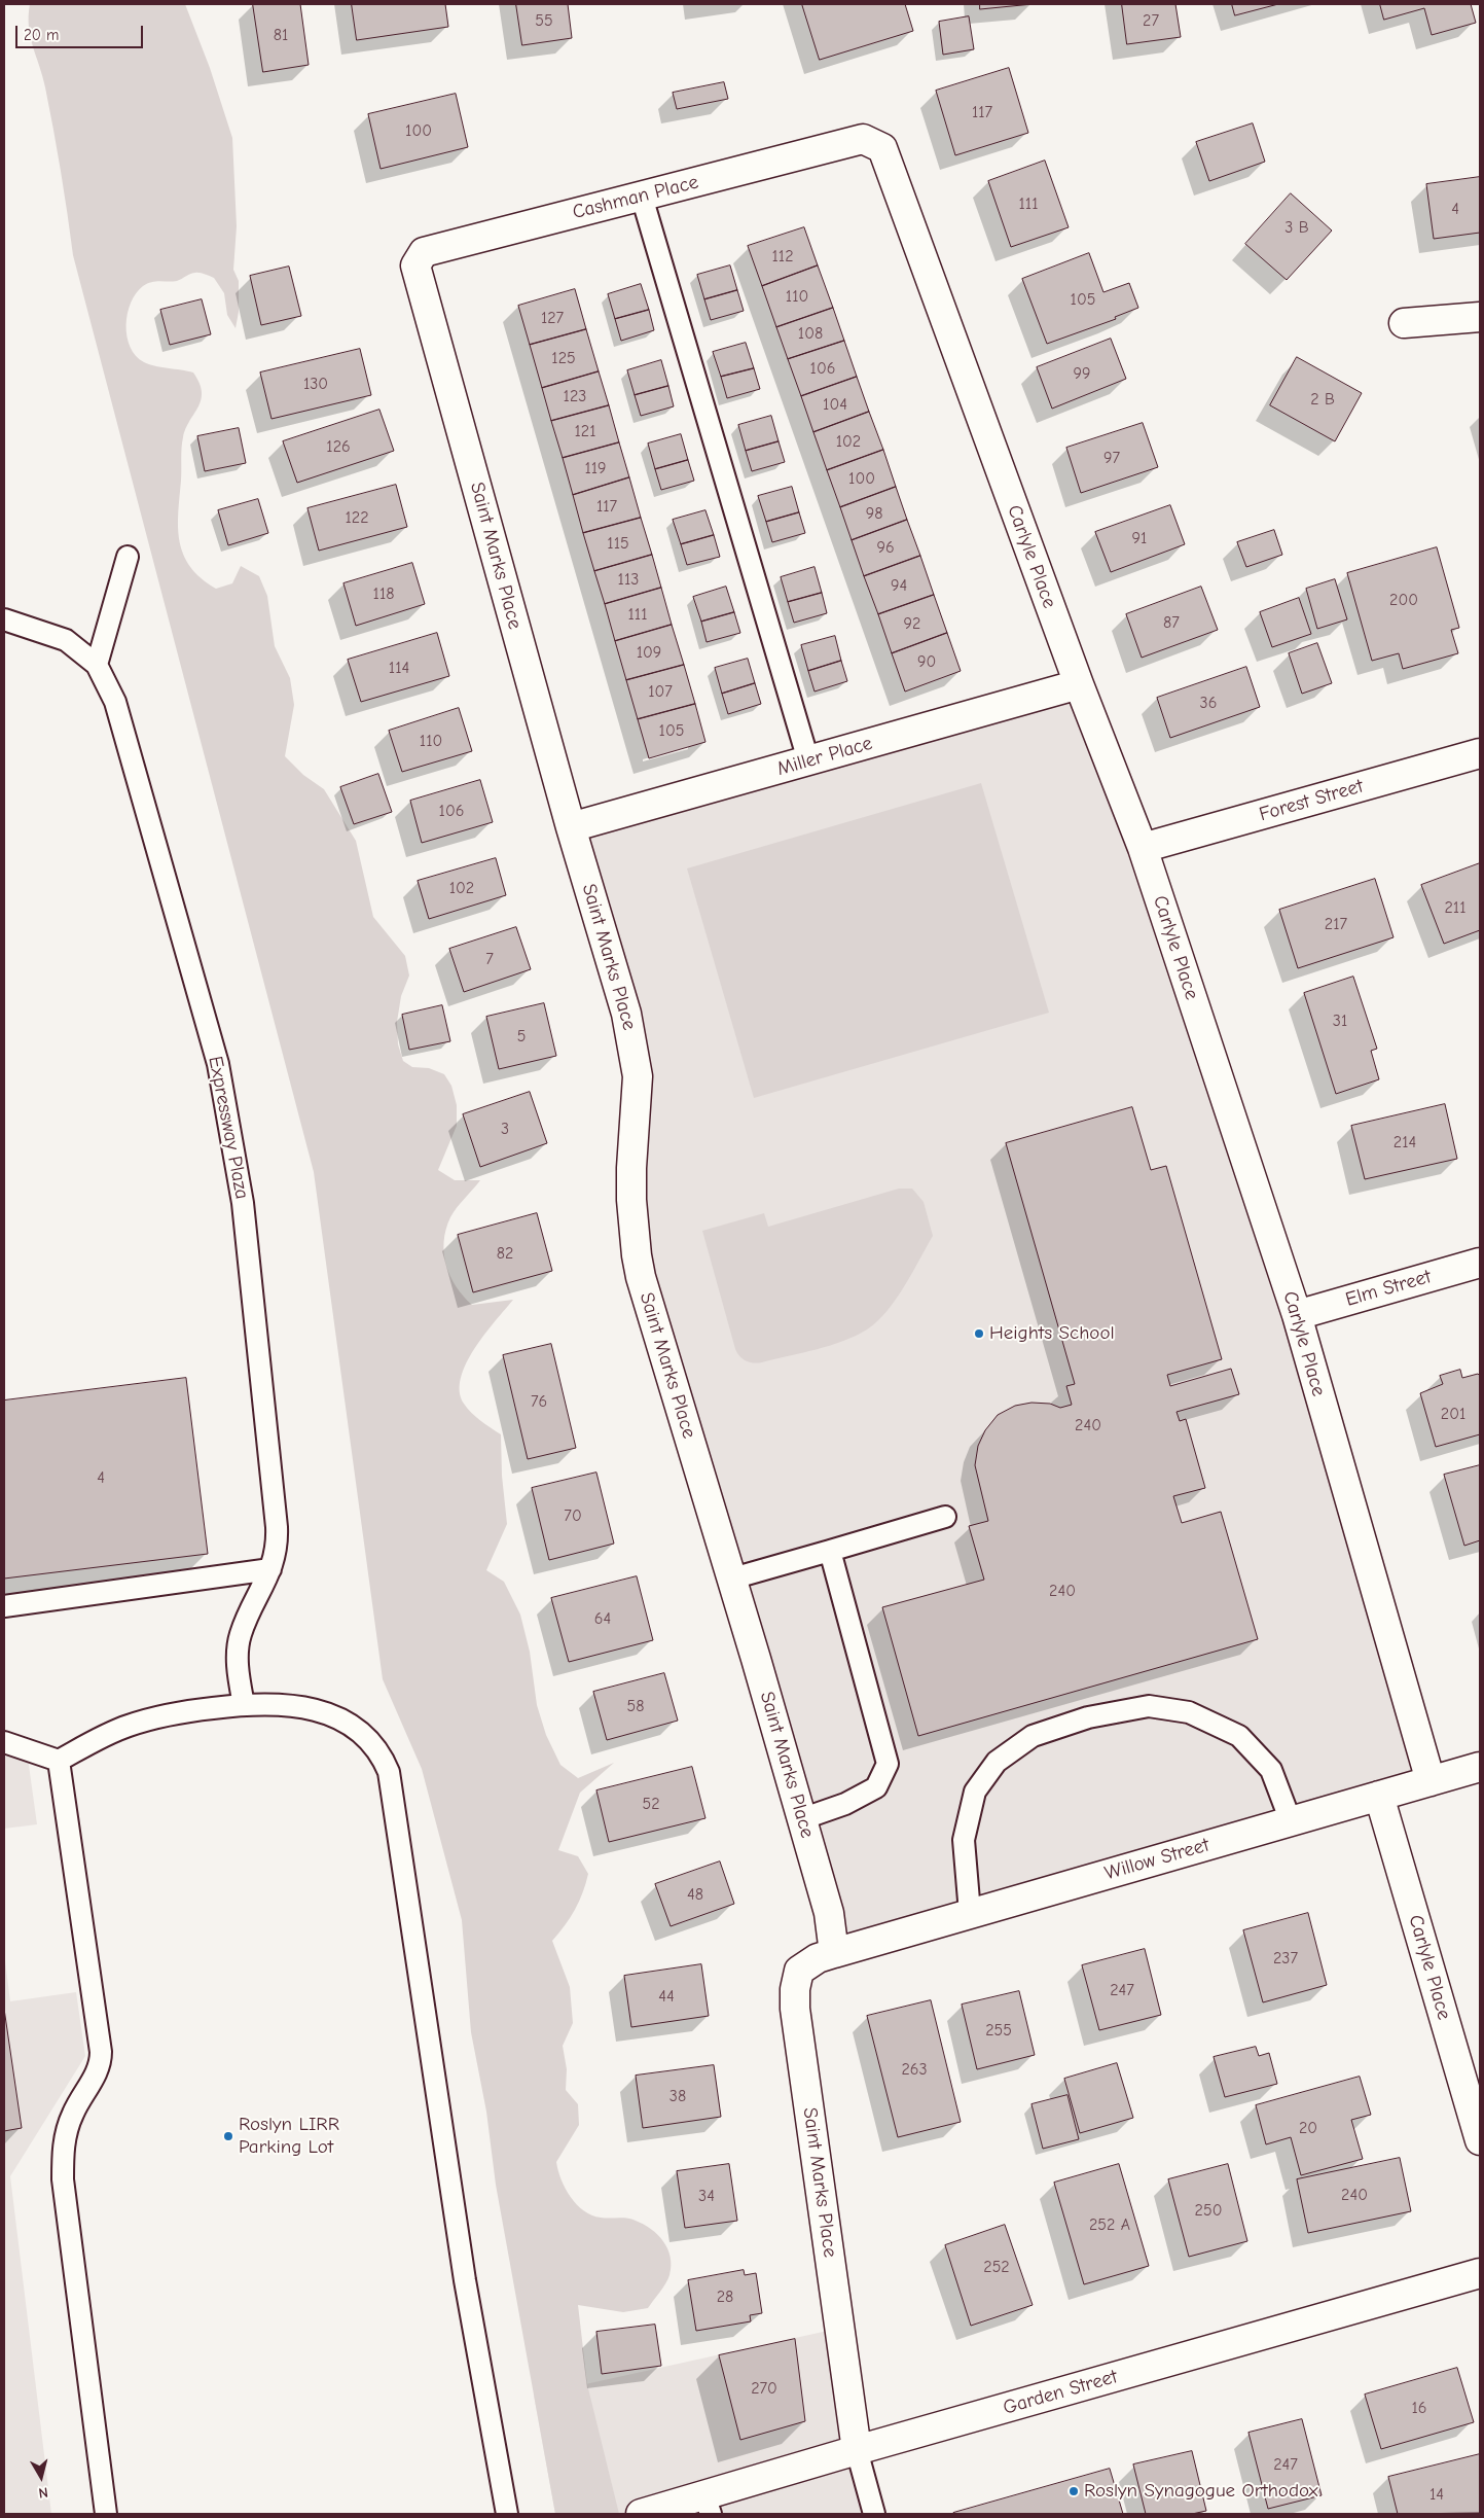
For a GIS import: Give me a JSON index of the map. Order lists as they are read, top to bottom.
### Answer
{
  "streets": {
    "street": [
      "Cashman Place",
      "Saint Marks Place",
      "Carlyle Place",
      "Miller Place",
      "Forest Street",
      "Elm Street",
      "Willow Street",
      "Garden Street"
    ],
    "lane": ["Expressway Plaza"]
  },
  "crossings": [
    ["Cashman Place", "Saint Marks Place"],
    ["Cashman Place", "Carlyle Place"],
    ["Saint Marks Place", "Miller Place"],
    ["Saint Marks Place", "Willow Street"],
    ["Saint Marks Place", "Garden Street"],
    ["Carlyle Place", "Miller Place"],
    ["Carlyle Place", "Forest Street"],
    ["Carlyle Place", "Elm Street"],
    ["Carlyle Place", "Willow Street"]
  ],
  "places": ["Heights School", "Roslyn LIRR Parking Lot", "Roslyn Synagogue Orthodox"],
  "house_numbers": [
    "55",
    "27",
    "81",
    "117",
    "100",
    "111",
    "4",
    "3 B",
    "112",
    "110",
    "105",
    "127",
    "108",
    "125",
    "106",
    "99",
    "130",
    "123",
    "2 B",
    "104",
    "121",
    "102",
    "126",
    "97",
    "119",
    "100",
    "117",
    "98",
    "122",
    "91",
    "115",
    "96",
    "113",
    "94",
    "118",
    "200",
    "111",
    "87",
    "92",
    "109",
    "90",
    "114",
    "107",
    "36",
    "105",
    "110",
    "106",
    "102",
    "211",
    "217",
    "7",
    "31",
    "5",
    "3",
    "214",
    "82",
    "76",
    "201",
    "240",
    "4",
    "70",
    "240",
    "64",
    "58",
    "52",
    "48",
    "237",
    "247",
    "44",
    "255",
    "263",
    "38",
    "20",
    "240",
    "34",
    "250",
    "252 A",
    "252",
    "28",
    "270",
    "16",
    "247",
    "14"
  ],
  "scale_bar": "20 m",
  "north": "bottom"
}
